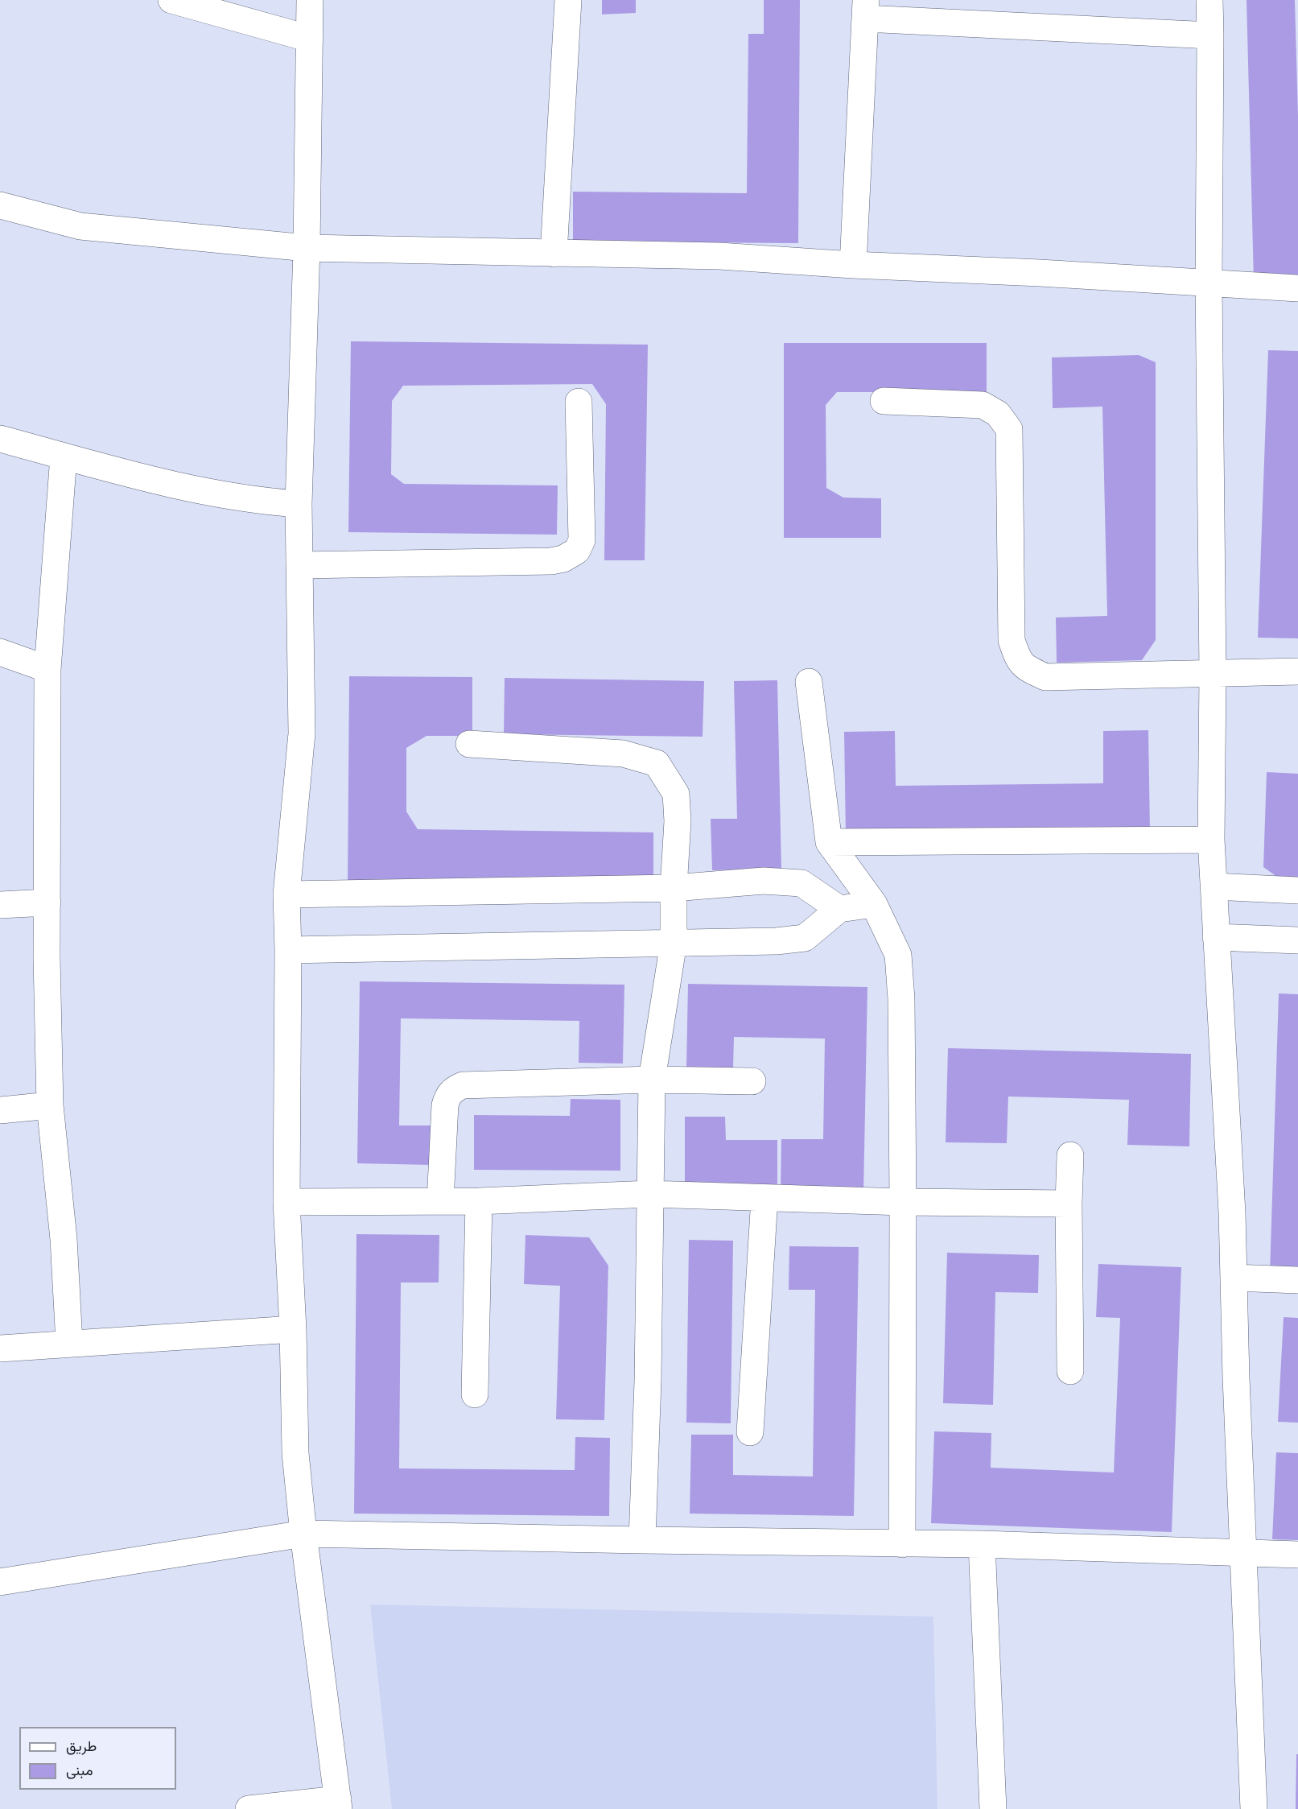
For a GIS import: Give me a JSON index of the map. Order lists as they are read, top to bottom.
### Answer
{
  "legend": ["طريق", "مبنى"]
}
